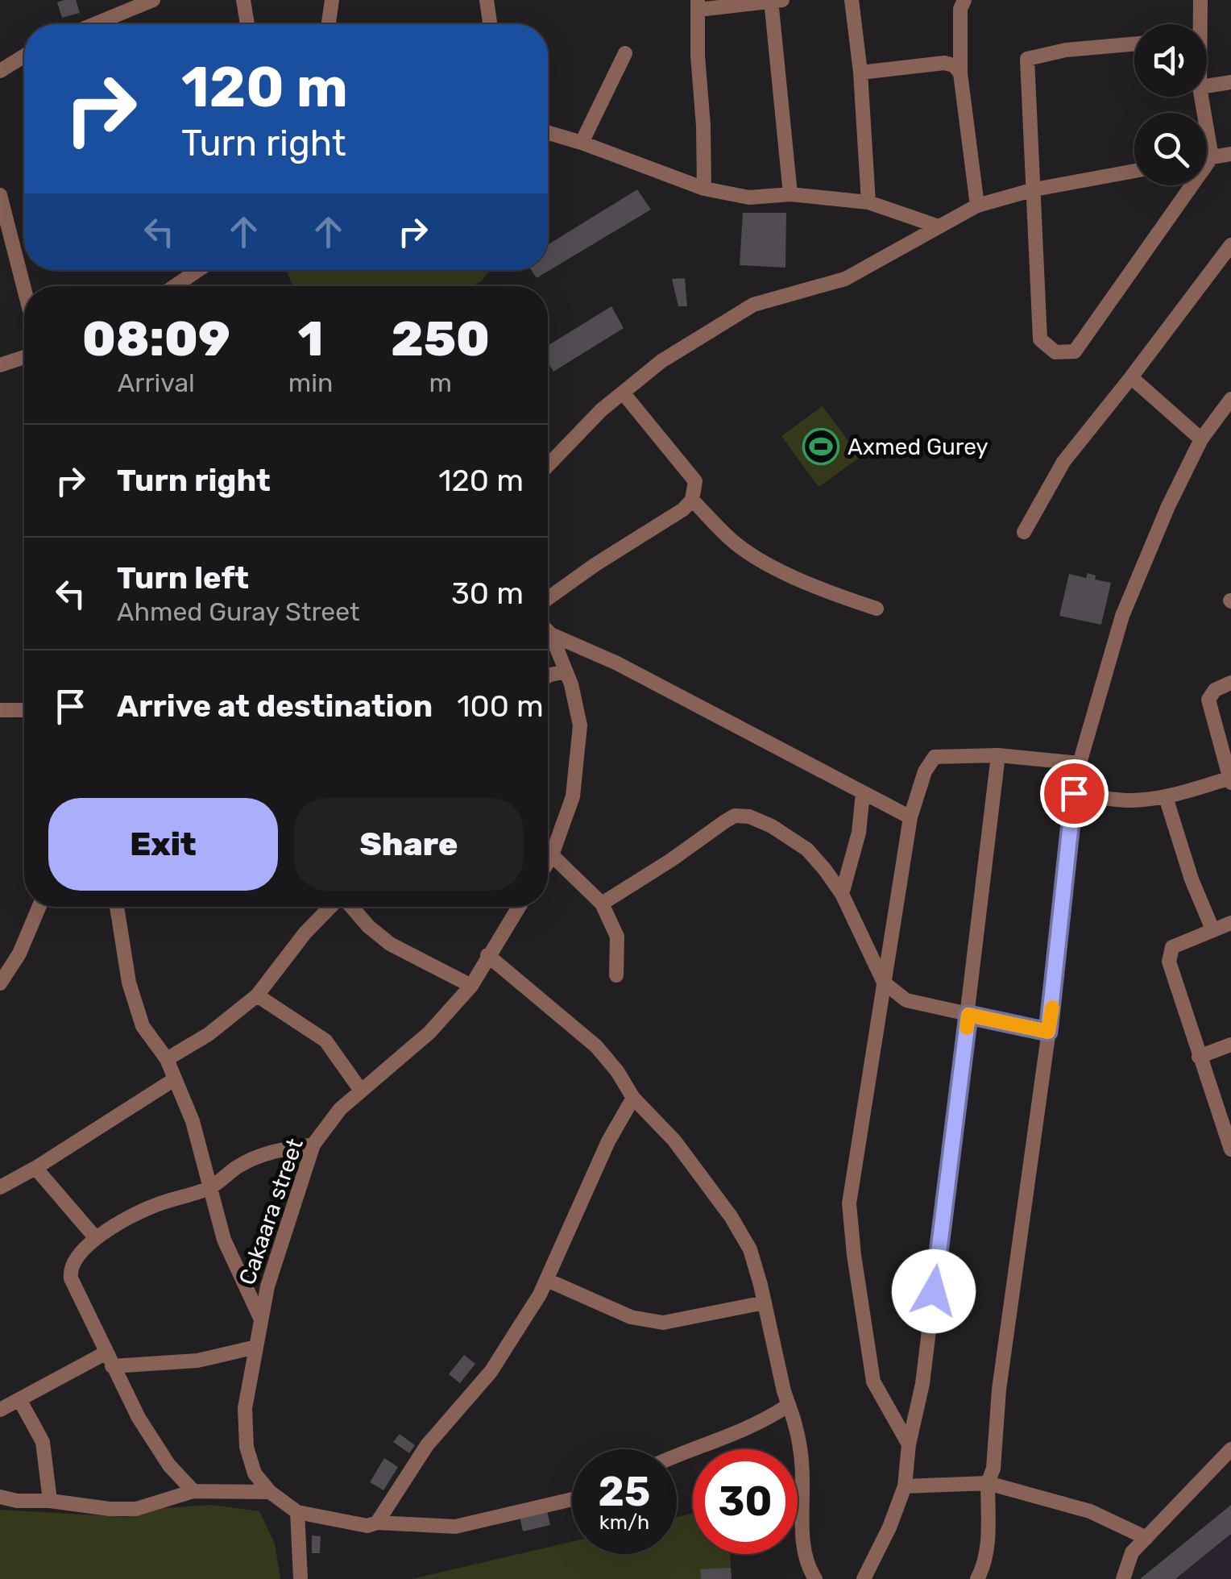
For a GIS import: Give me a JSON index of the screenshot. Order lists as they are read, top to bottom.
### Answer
{
  "streets": {
    "street": ["Cakaara street"]
  },
  "places": {
    "sports": ["Axmed Gurey"]
  },
  "page": {
    "turn": ["120 m", "Turn right"],
    "eta": [
      "08:09",
      "Arrival",
      "1",
      "min",
      "250",
      "m"
    ],
    "list": [
      {
        "name": "Turn right",
        "value": "120 m"
      },
      {
        "name": "Turn left",
        "note": "Ahmed Guray Street",
        "value": "30 m"
      },
      {
        "name": "Arrive at destination",
        "value": "100 m"
      }
    ],
    "buttons": ["Exit", "Share"],
    "speed": "25 km/h",
    "limit": "30"
  }
}
